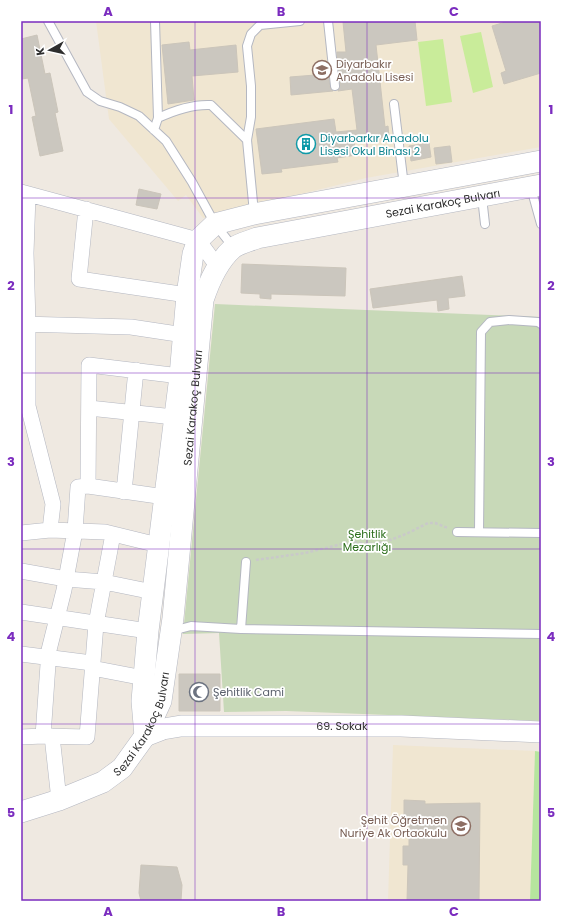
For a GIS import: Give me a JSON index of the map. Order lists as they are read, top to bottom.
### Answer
{
  "streets": {
    "street": ["Sezai Karakoç Bulvarı", "69. Sokak"]
  },
  "crossings": [
    ["Sezai Karakoç Bulvarı", "69. Sokak"]
  ],
  "parks": ["Şehitlik Mezarlığı"],
  "places": {
    "school or university": ["Diyarbakır Anadolu Lisesi", "Şehit Öğretmen Nuriye Ak Ortaokulu"],
    "building": ["Diyarbarkır Anadolu Lisesi Okul Binası 2"],
    "mosque": ["Şehitlik Cami"]
  },
  "north": "left",
  "grid": {
    "columns": ["A", "B", "C"],
    "rows": [
      "1",
      "2",
      "3",
      "4",
      "5"
    ]
  }
}
